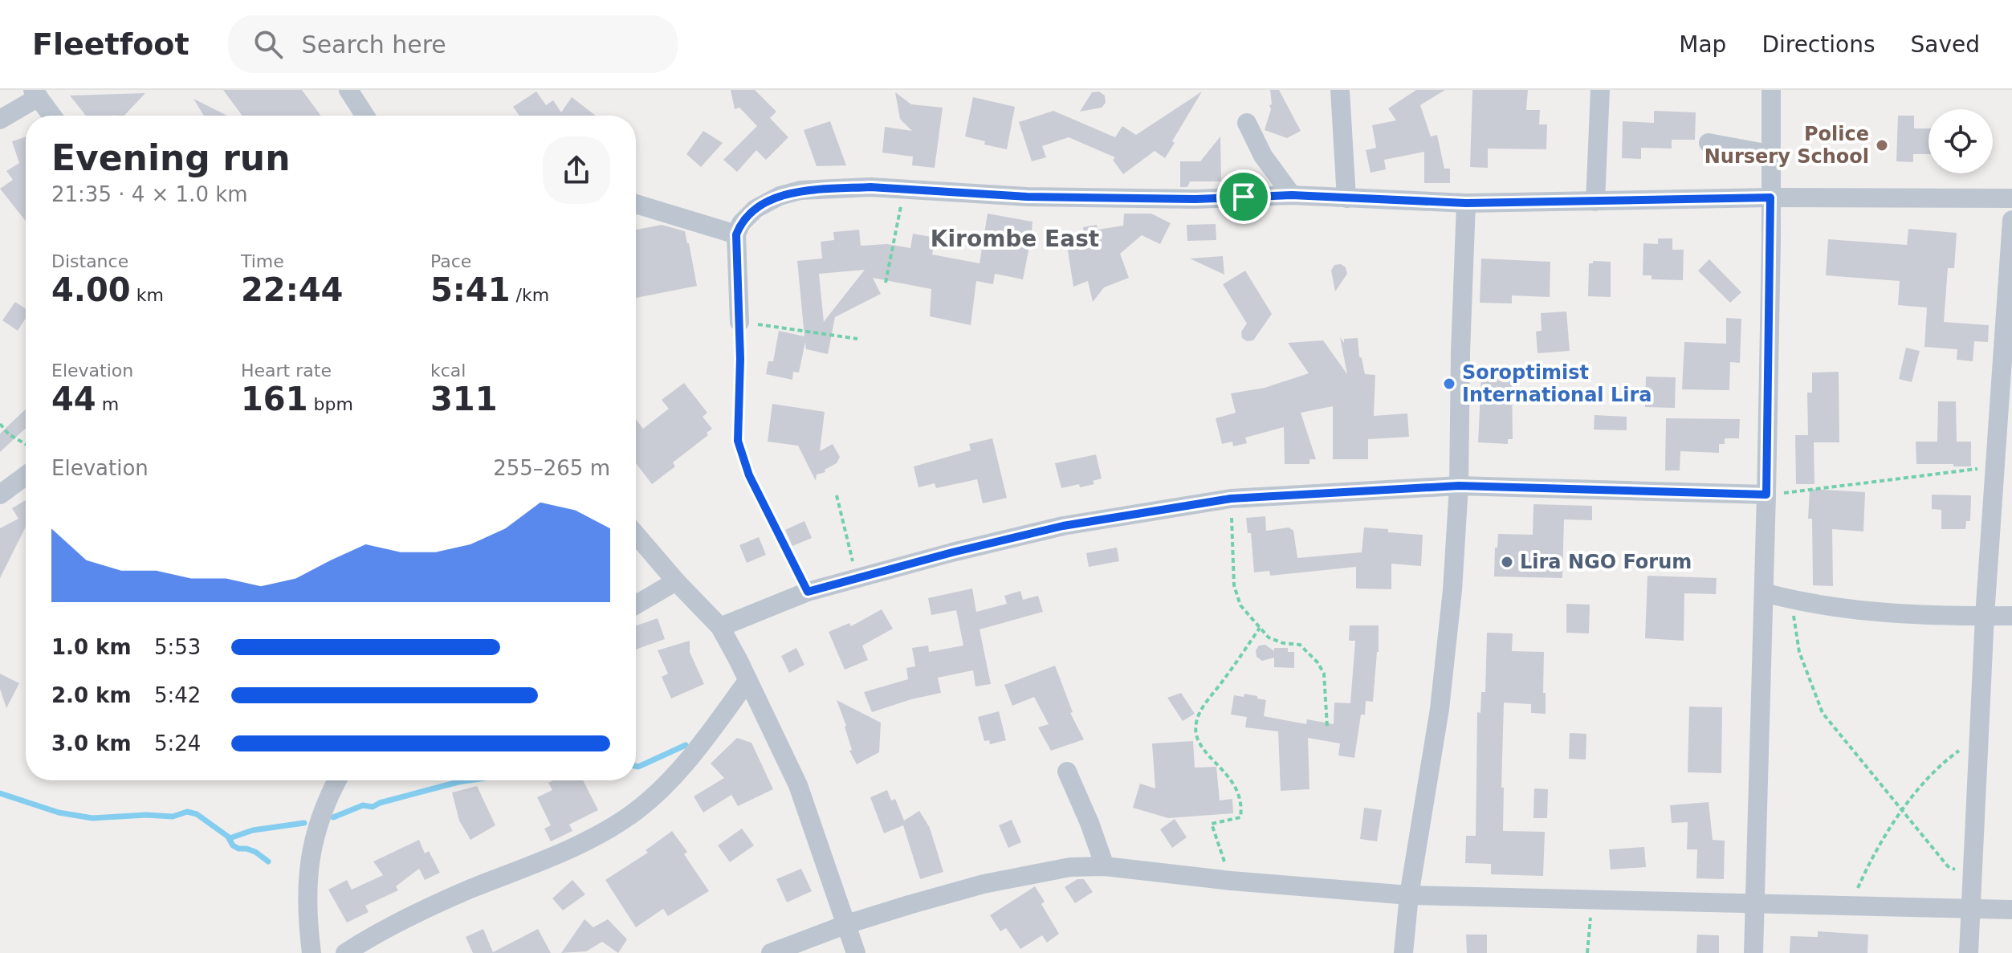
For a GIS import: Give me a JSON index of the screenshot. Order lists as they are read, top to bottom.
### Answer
{
  "districts": ["Kirombe East"],
  "places": ["Police Nursery School", "Soroptimist International Lira", "Lira NGO Forum"],
  "page": {
    "header": "Fleetfoot",
    "search": "Search here",
    "nav": ["Map", "Directions", "Saved"],
    "heading": ["Evening run", "21:35 · 4 × 1.0 km"],
    "stats": [
      ["Distance", "4.00 km"],
      ["Time", "22:44"],
      ["Pace", "5:41 /km"],
      ["Elevation", "44 m"],
      ["Heart rate", "161 bpm"],
      ["kcal", "311"]
    ],
    "chart": ["Elevation", "255–265 m"],
    "list": [
      {
        "name": "1.0 km",
        "note": "5:53"
      },
      {
        "name": "2.0 km",
        "note": "5:42"
      },
      {
        "name": "3.0 km",
        "note": "5:24"
      }
    ]
  }
}
